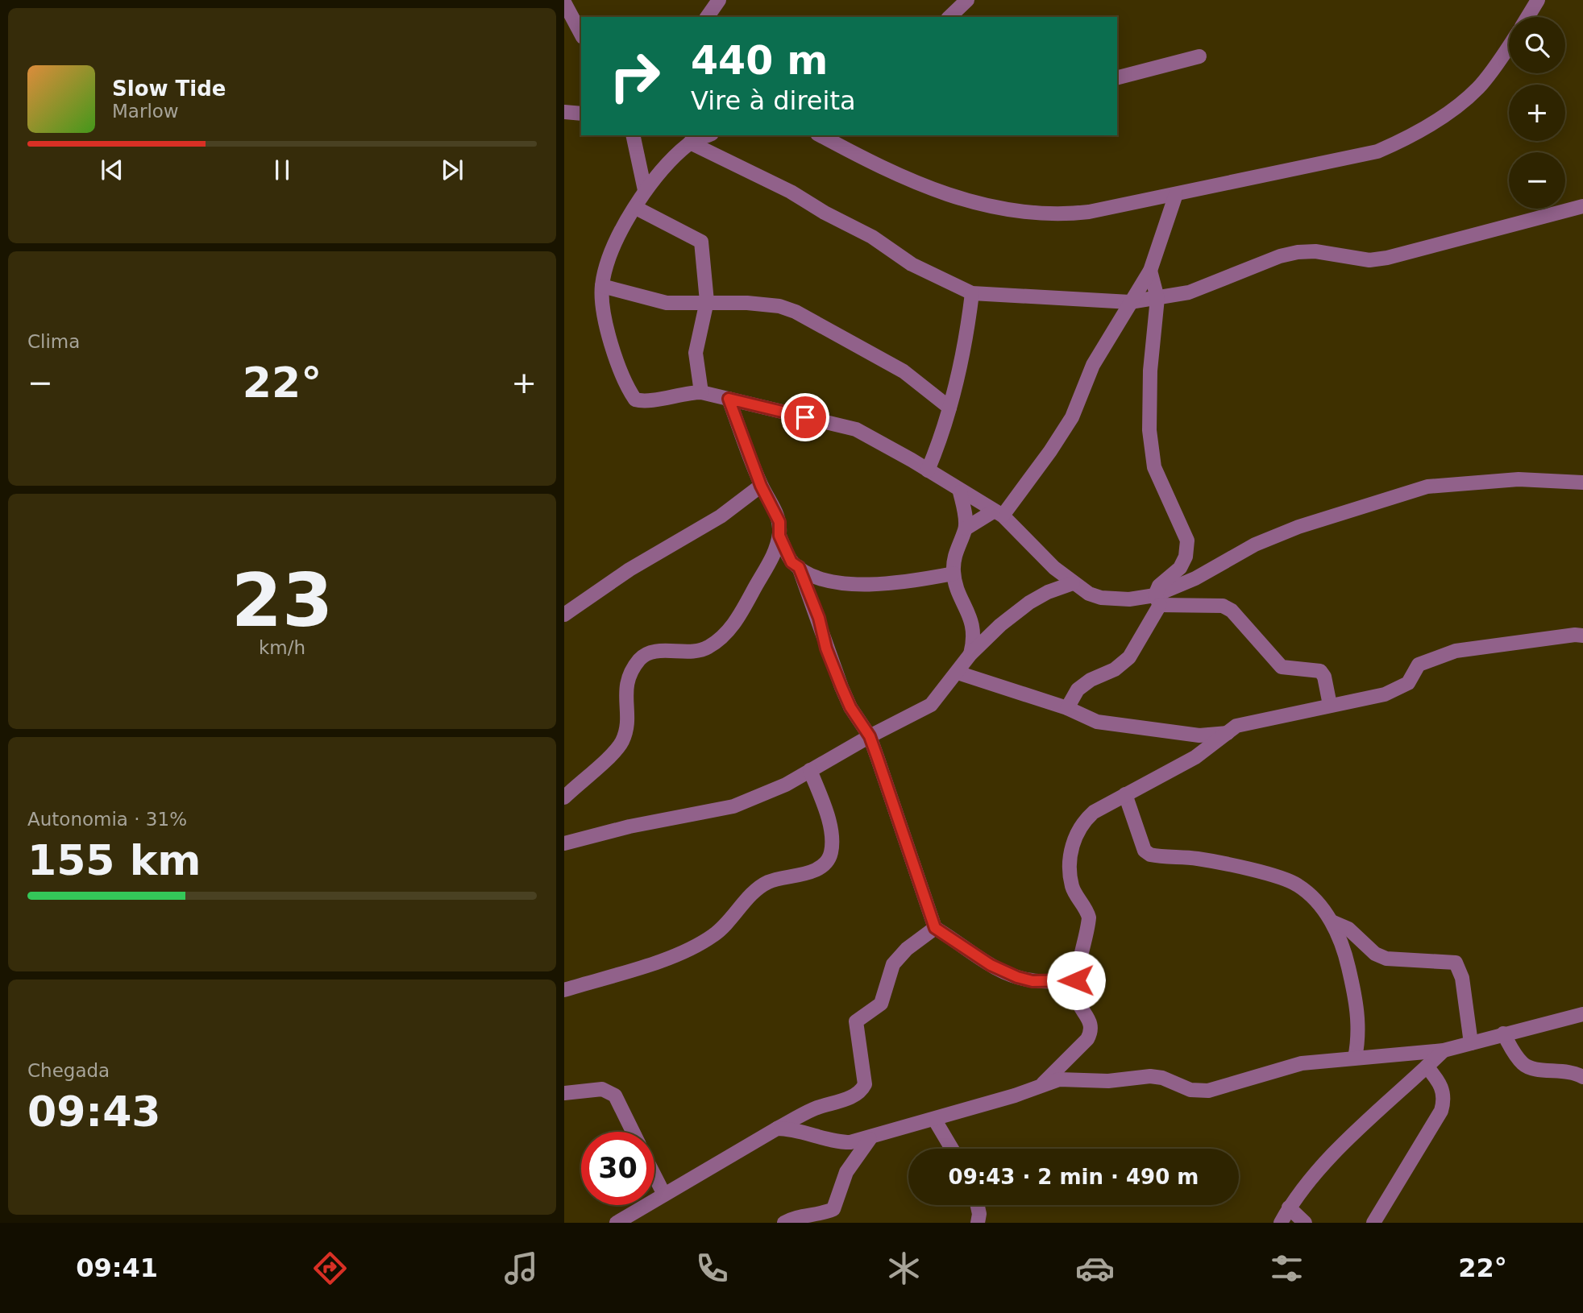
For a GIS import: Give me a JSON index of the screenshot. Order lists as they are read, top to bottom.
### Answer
{
  "page": {
    "map_buttons": ["+", "−"],
    "turn": ["440 m", "Vire à direita"],
    "song": ["Slow Tide", "Marlow"],
    "tile": [
      "Clima",
      ["23", "km/h"],
      ["Autonomia · 31%", "155 km"],
      ["Chegada", "09:43"]
    ],
    "heat": ["−", "22°", "+"],
    "limit": "30",
    "trip": "09:43 · 2 min · 490 m",
    "tabs": ["09:41", "22°"]
  }
}
